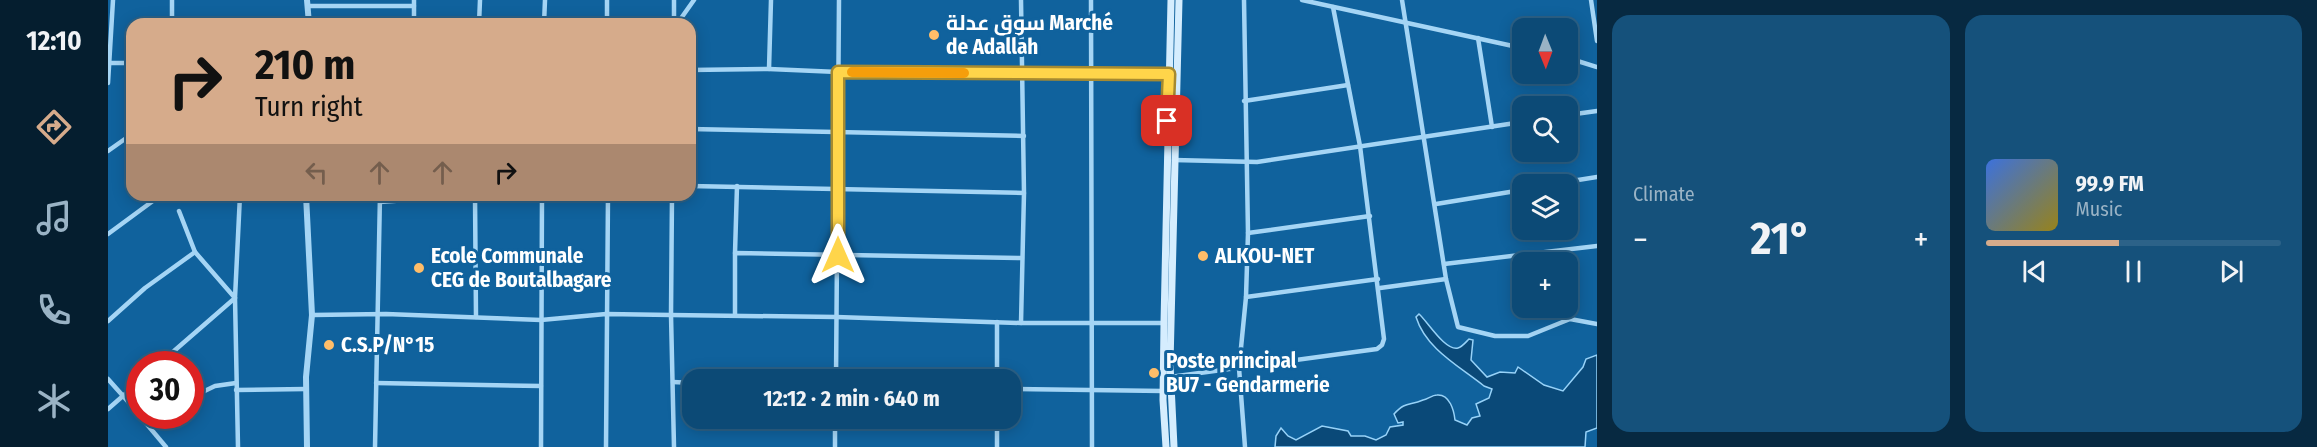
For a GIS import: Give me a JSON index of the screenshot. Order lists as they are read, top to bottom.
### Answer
{
  "places": [
    "سوق عدلة Marché de Adallah",
    "ALKOU-NET",
    "Ecole Communale CEG de Boutalbagare",
    "C.S.P/N°15",
    "Poste principal BU7 - Gendarmerie"
  ],
  "north": "bottom",
  "page": {
    "tabs": "12:10",
    "tile": "Climate",
    "map_buttons": "+",
    "turn": ["210 m", "Turn right"],
    "song": ["99.9 FM", "Music"],
    "heat": ["−", "21°", "+"],
    "limit": "30",
    "trip": "12:12 · 2 min · 640 m"
  }
}
